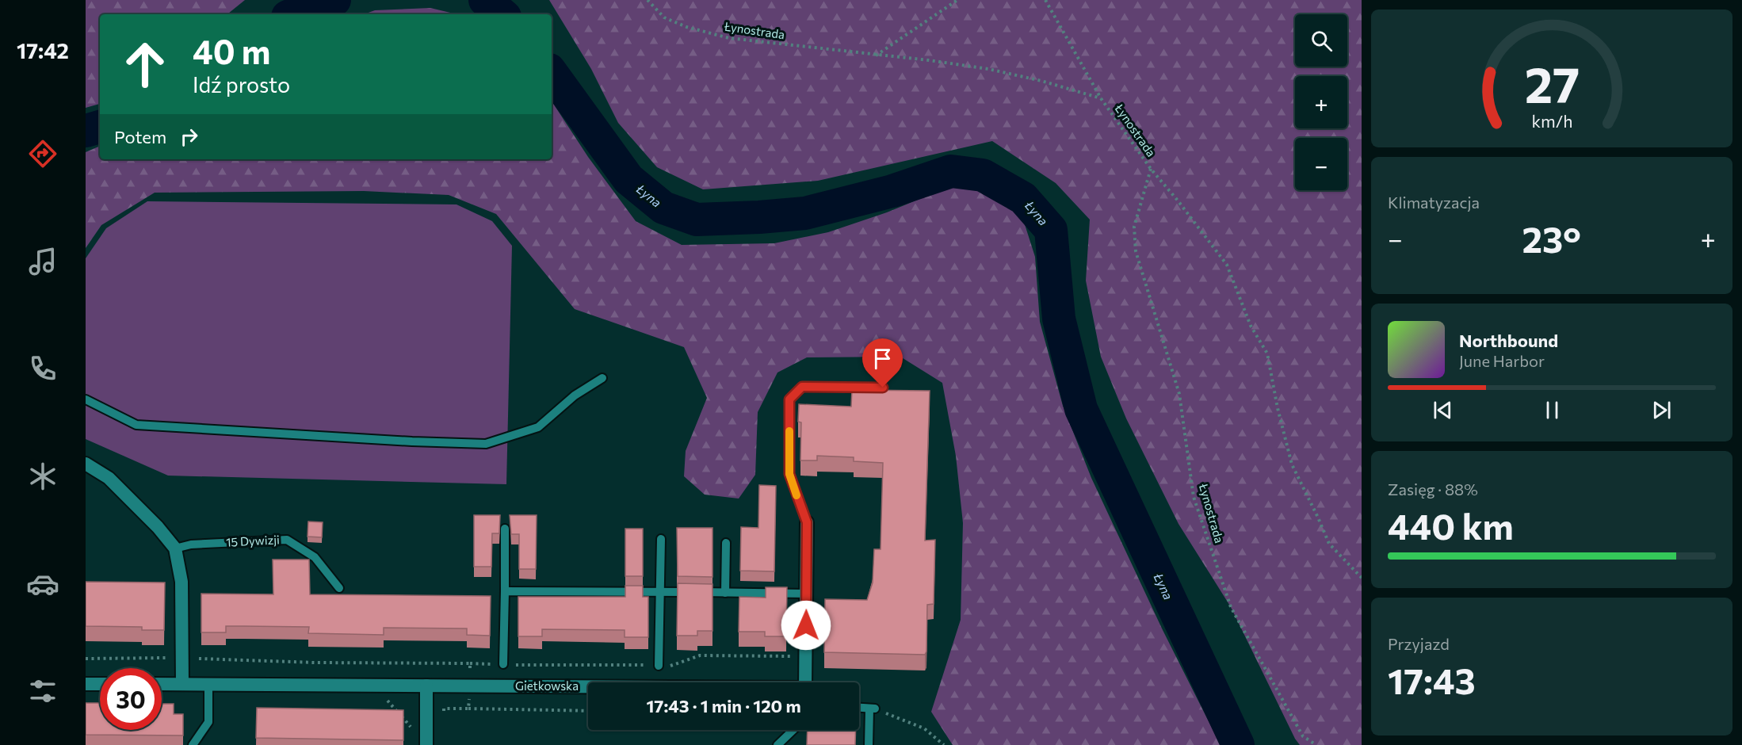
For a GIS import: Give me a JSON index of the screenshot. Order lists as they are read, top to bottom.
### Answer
{
  "streets": {
    "street": ["Gietkowska"],
    "lane": ["15 Dywizji"],
    "path": ["Łynostrada"]
  },
  "water": ["Łyna"],
  "page": {
    "tabs": "17:42",
    "map_buttons": ["+", "−"],
    "turn": ["40 m", "Idź prosto"],
    "then": "Potem",
    "tile": [
      "Klimatyzacja",
      ["Zasięg · 88%", "440 km"],
      ["Przyjazd", "17:43"]
    ],
    "heat": ["−", "23°", "+"],
    "song": ["Northbound", "June Harbor"],
    "limit": "30",
    "trip": "17:43 · 1 min · 120 m",
    "gauge": ["27", "km/h"]
  }
}
